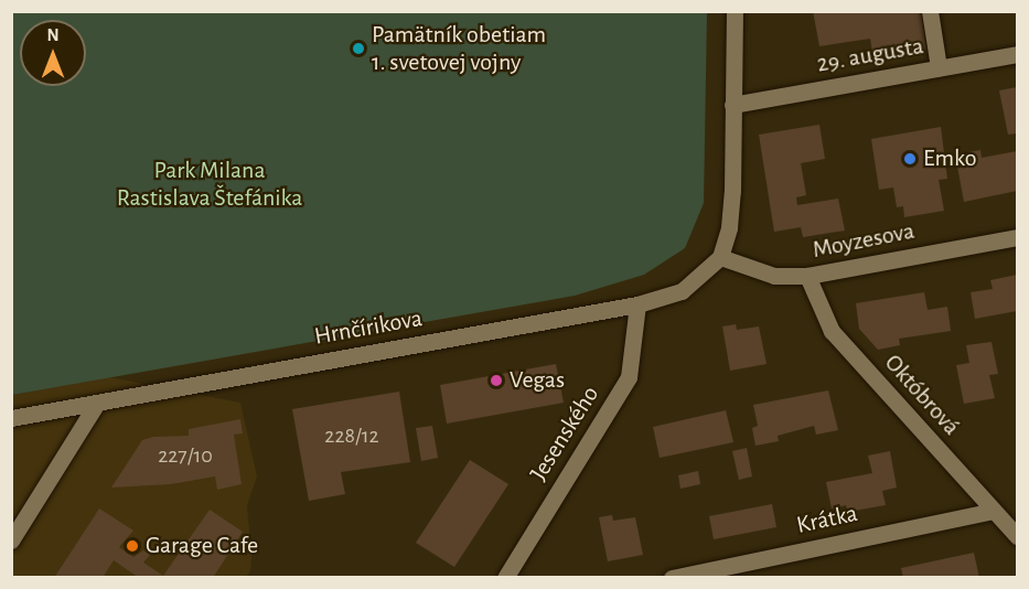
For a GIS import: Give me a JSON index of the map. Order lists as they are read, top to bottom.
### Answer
{
  "streets": {
    "street": [
      "29. augusta",
      "Moyzesova",
      "Hrnčírikova",
      "Októbrová",
      "Jesenského",
      "Krátka"
    ]
  },
  "crossings": [
    ["Moyzesova", "Hrnčírikova"],
    ["Moyzesova", "Októbrová"],
    ["Hrnčírikova", "Jesenského"],
    ["Októbrová", "Krátka"]
  ],
  "parks": ["Park Milana Rastislava Štefánika"],
  "places": [
    "Pamätník obetiam 1. svetovej vojny",
    "Emko",
    "Vegas",
    "Garage Cafe"
  ],
  "house_numbers": ["228/12", "227/10"],
  "north": "top"
}
